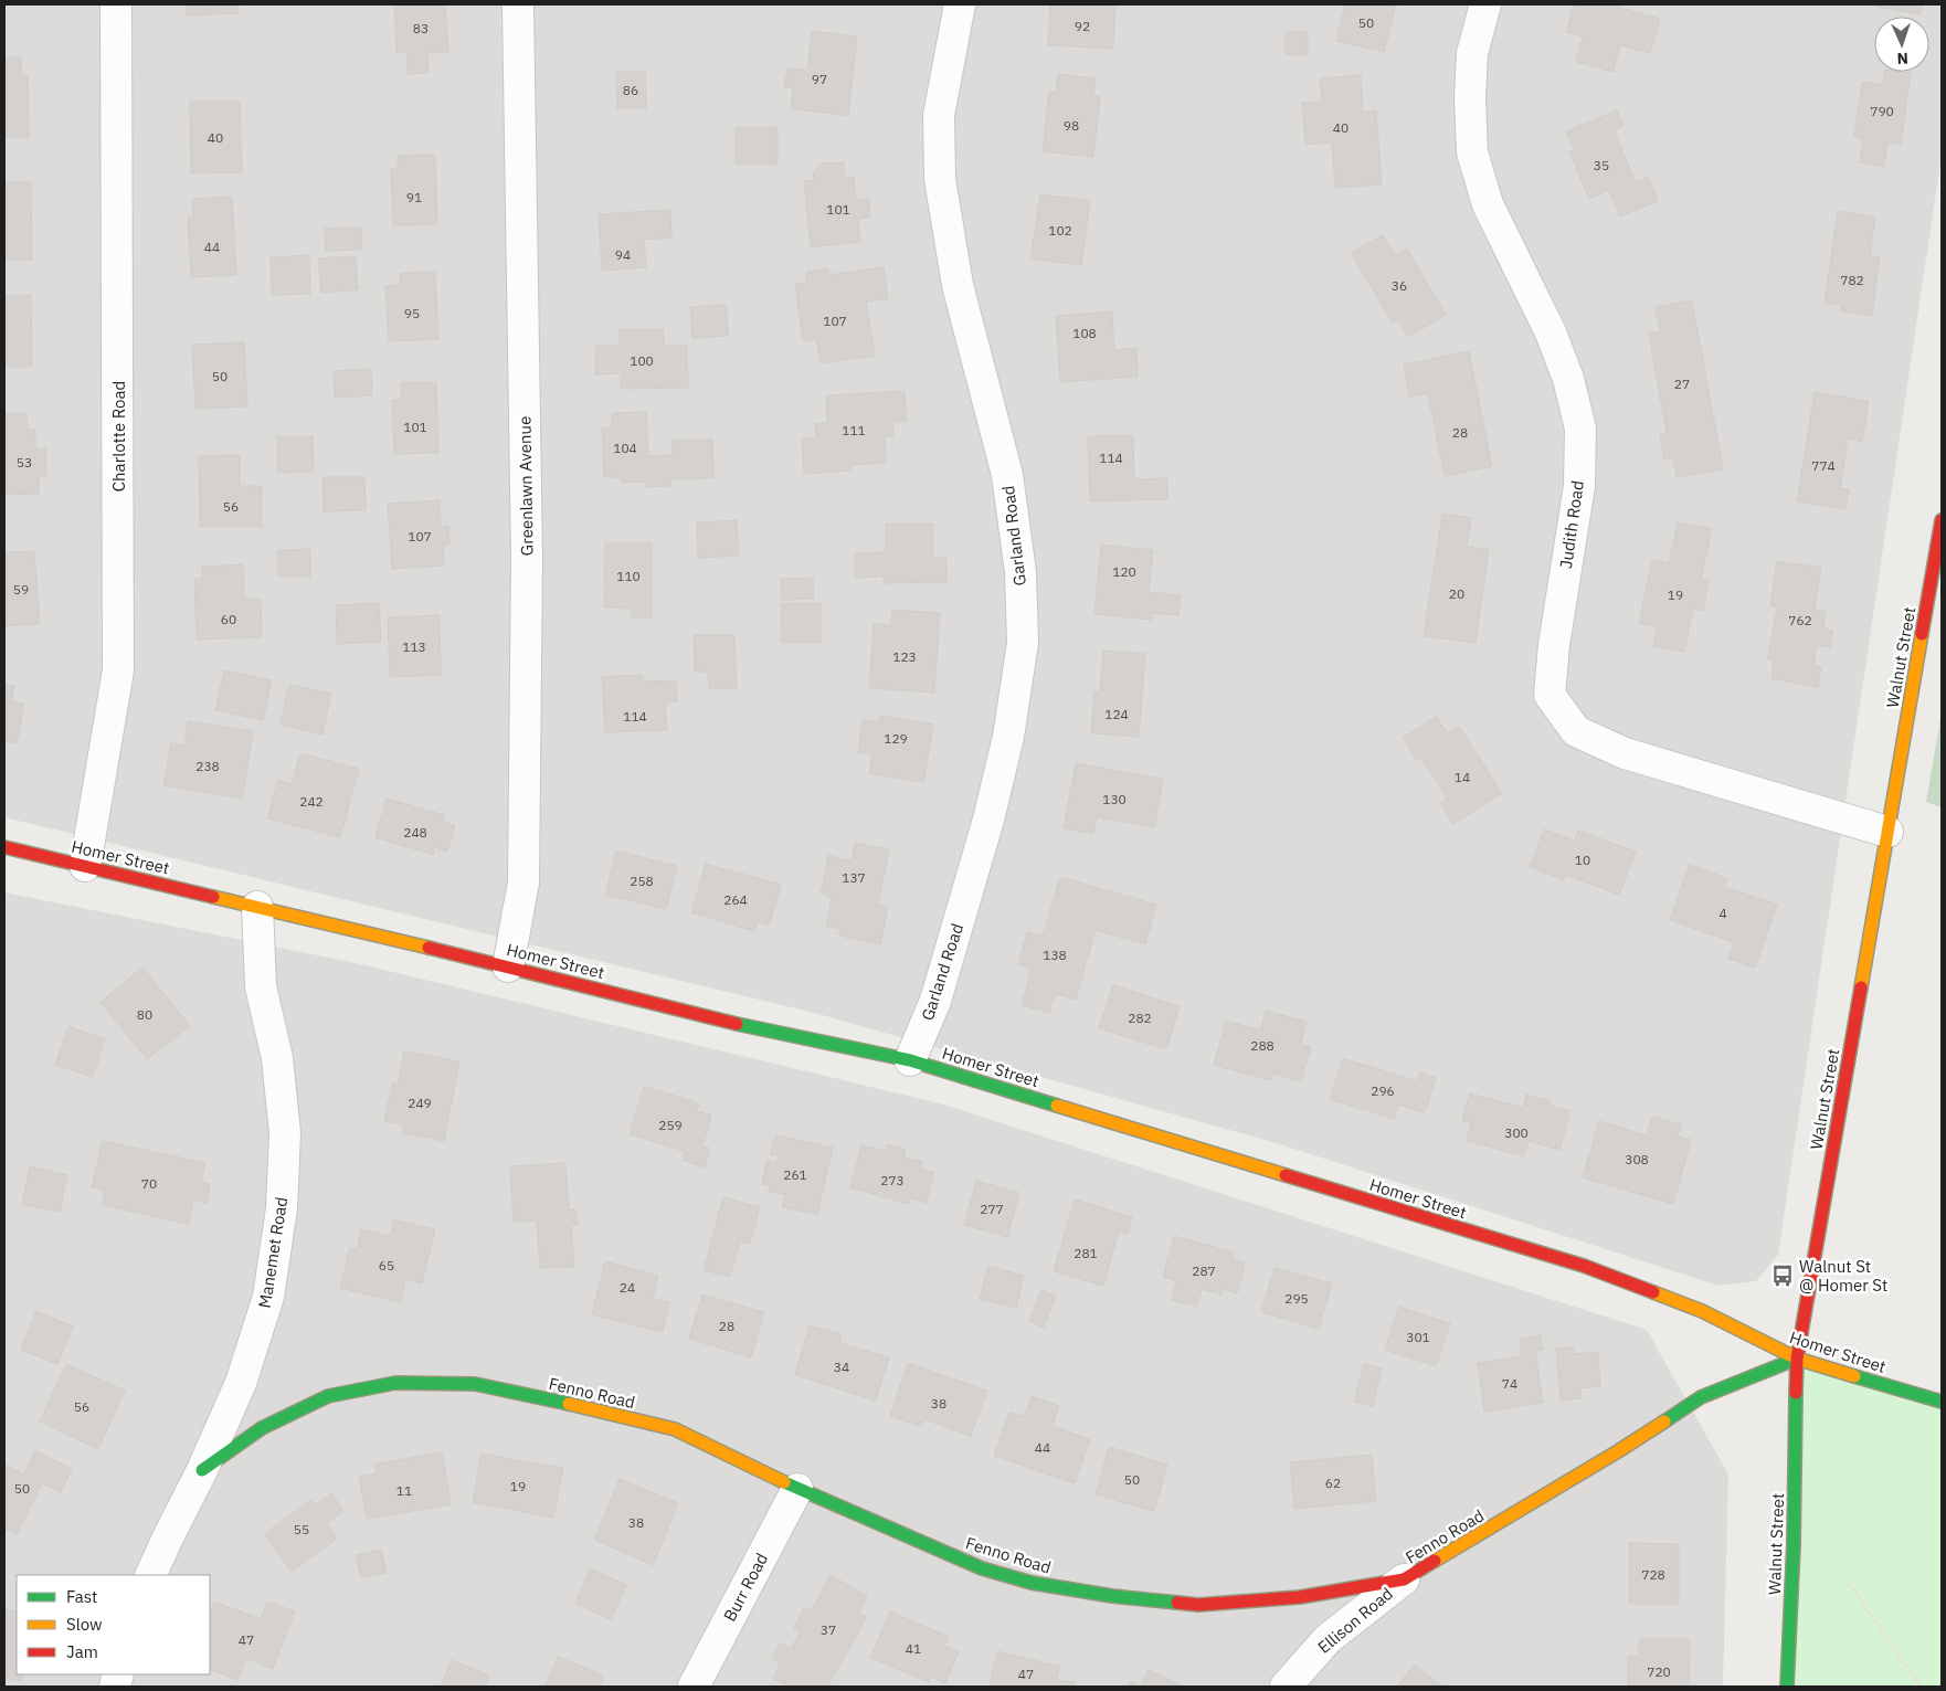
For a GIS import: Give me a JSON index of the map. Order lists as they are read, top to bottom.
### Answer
{
  "streets": {
    "street": [
      "Charlotte Road",
      "Greenlawn Avenue",
      "Judith Road",
      "Garland Road",
      "Walnut Street",
      "Homer Street",
      "Manemet Road",
      "Fenno Road",
      "Burr Road",
      "Ellison Road"
    ]
  },
  "crossings": [
    ["Charlotte Road", "Homer Street"],
    ["Greenlawn Avenue", "Homer Street"],
    ["Judith Road", "Walnut Street"],
    ["Garland Road", "Homer Street"],
    ["Walnut Street", "Homer Street"],
    ["Walnut Street", "Fenno Road"],
    ["Homer Street", "Manemet Road"],
    ["Homer Street", "Fenno Road"],
    ["Manemet Road", "Fenno Road"],
    ["Fenno Road", "Burr Road"],
    ["Fenno Road", "Ellison Road"]
  ],
  "places": {
    "bus stop": ["Walnut St @ Homer St"]
  },
  "house_numbers": [
    "50",
    "92",
    "83",
    "97",
    "86",
    "790",
    "98",
    "40",
    "40",
    "35",
    "91",
    "101",
    "102",
    "44",
    "94",
    "782",
    "36",
    "95",
    "107",
    "108",
    "100",
    "50",
    "27",
    "101",
    "111",
    "28",
    "104",
    "114",
    "53",
    "774",
    "56",
    "107",
    "120",
    "110",
    "59",
    "20",
    "19",
    "60",
    "762",
    "113",
    "123",
    "124",
    "114",
    "129",
    "238",
    "14",
    "130",
    "242",
    "248",
    "10",
    "137",
    "258",
    "264",
    "4",
    "138",
    "80",
    "282",
    "288",
    "296",
    "249",
    "259",
    "300",
    "308",
    "261",
    "273",
    "70",
    "277",
    "281",
    "65",
    "287",
    "24",
    "295",
    "28",
    "301",
    "34",
    "74",
    "38",
    "56",
    "44",
    "50",
    "62",
    "19",
    "50",
    "11",
    "38",
    "55",
    "728",
    "37",
    "47",
    "41",
    "720",
    "47"
  ],
  "legend": ["Fast", "Slow", "Jam"],
  "north": "bottom"
}
